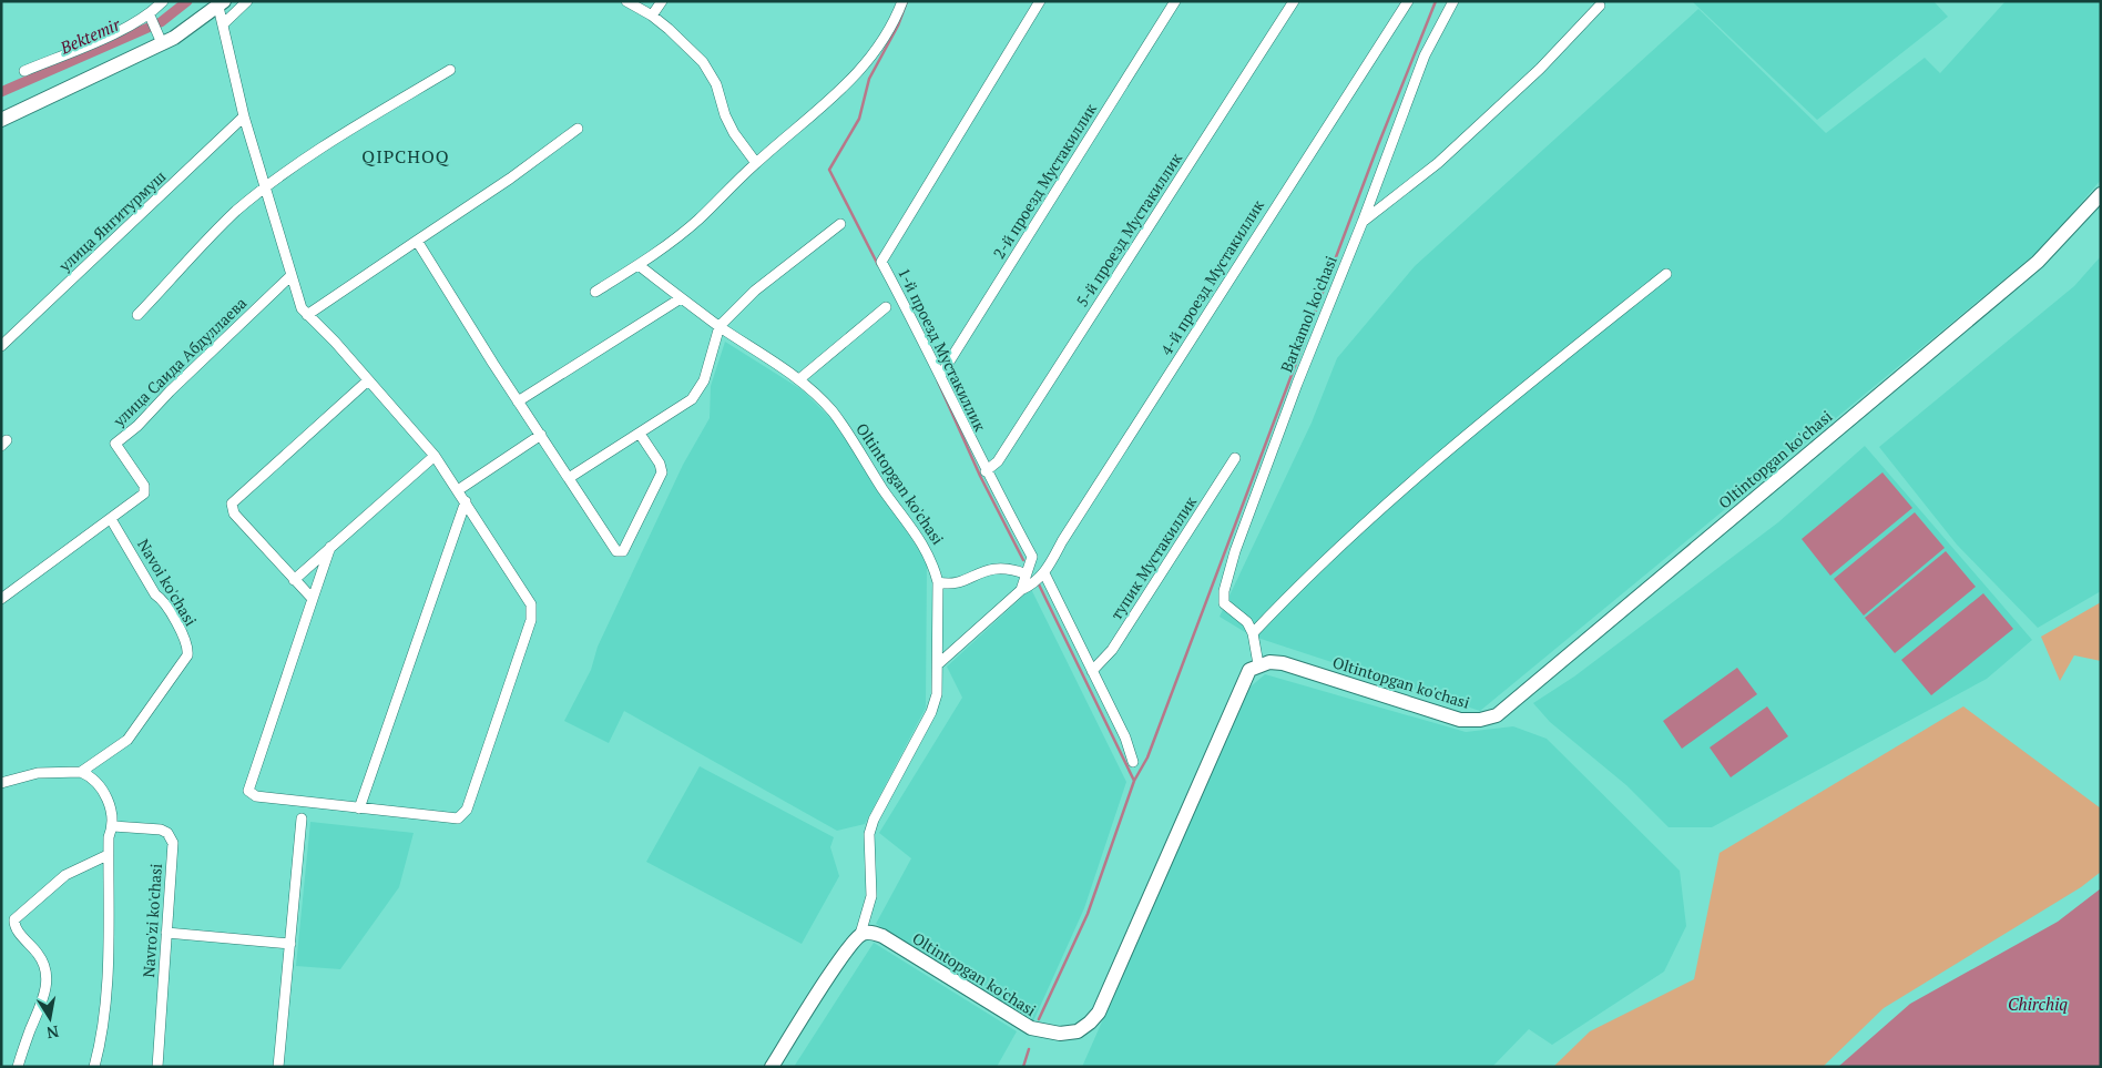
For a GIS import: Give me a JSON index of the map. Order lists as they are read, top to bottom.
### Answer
{
  "streets": {
    "street": [
      "2-й проезд Мустакиллик",
      "улица Янгитурмуш",
      "5-й проезд Мустакиллик",
      "4-й проезд Мустакиллик",
      "Barkamol ko'chasi",
      "1-й проезд Мустакиллик",
      "улица Саида Абдуллаева",
      "Oltintopgan ko'chasi",
      "тупик Мустакиллик",
      "Navoi ko'chasi",
      "Navro'zi ko'chasi"
    ]
  },
  "crossings": [
    ["2-й проезд Мустакиллик", "1-й проезд Мустакиллик"],
    ["5-й проезд Мустакиллик", "1-й проезд Мустакиллик"],
    ["улица Саида Абдуллаева", "Navoi ko'chasi"]
  ],
  "districts": ["QIPCHOQ"],
  "water": ["Bektemir", "Chirchiq"],
  "north": "bottom"
}
